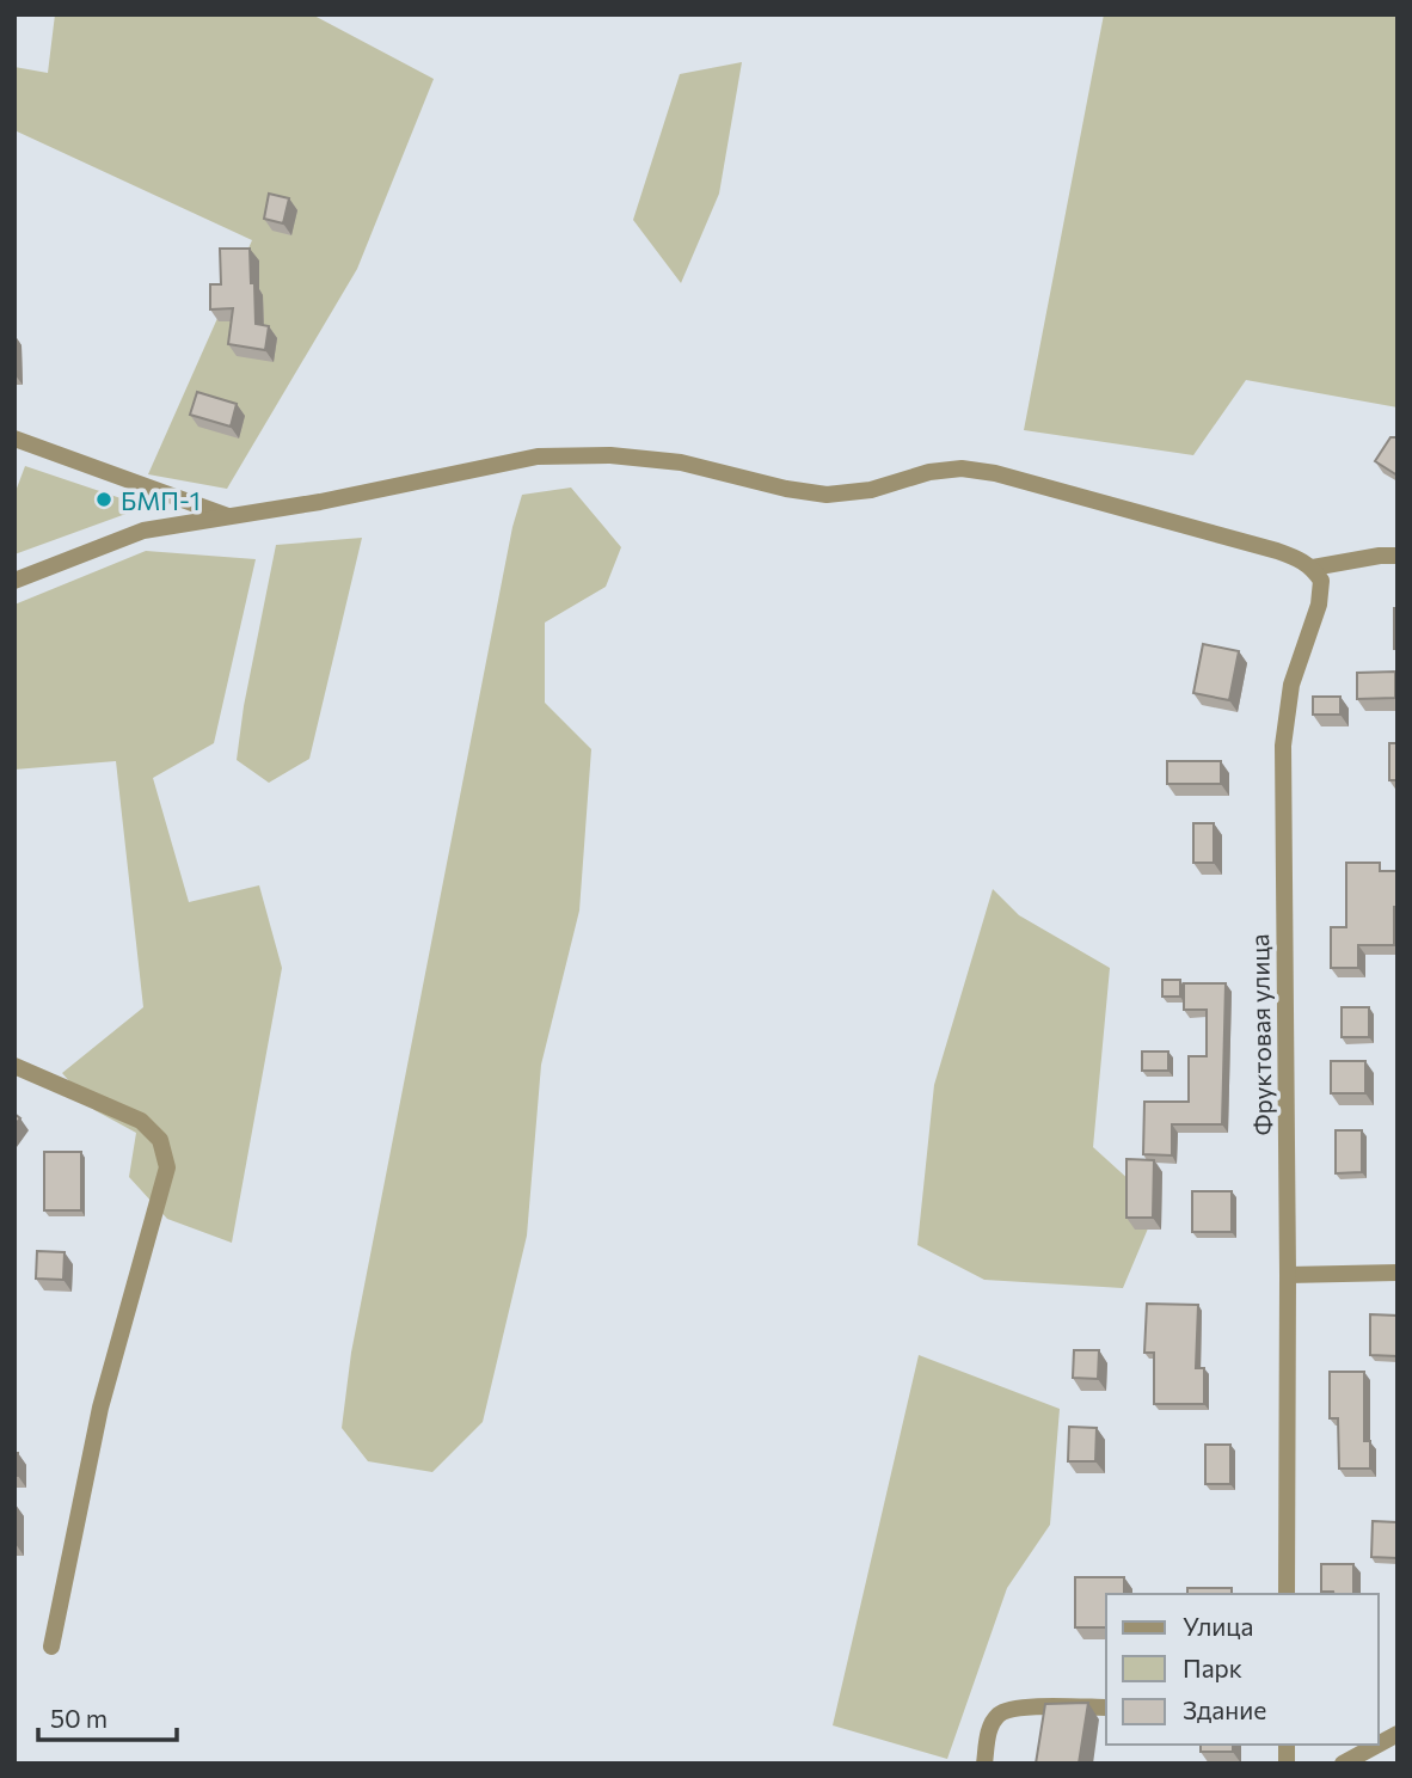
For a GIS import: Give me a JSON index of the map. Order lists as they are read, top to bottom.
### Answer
{
  "streets": {
    "street": ["Фруктовая улица"]
  },
  "places": ["БМП-1"],
  "legend": ["Улица", "Парк", "Здание"],
  "scale_bar": "50 m"
}
